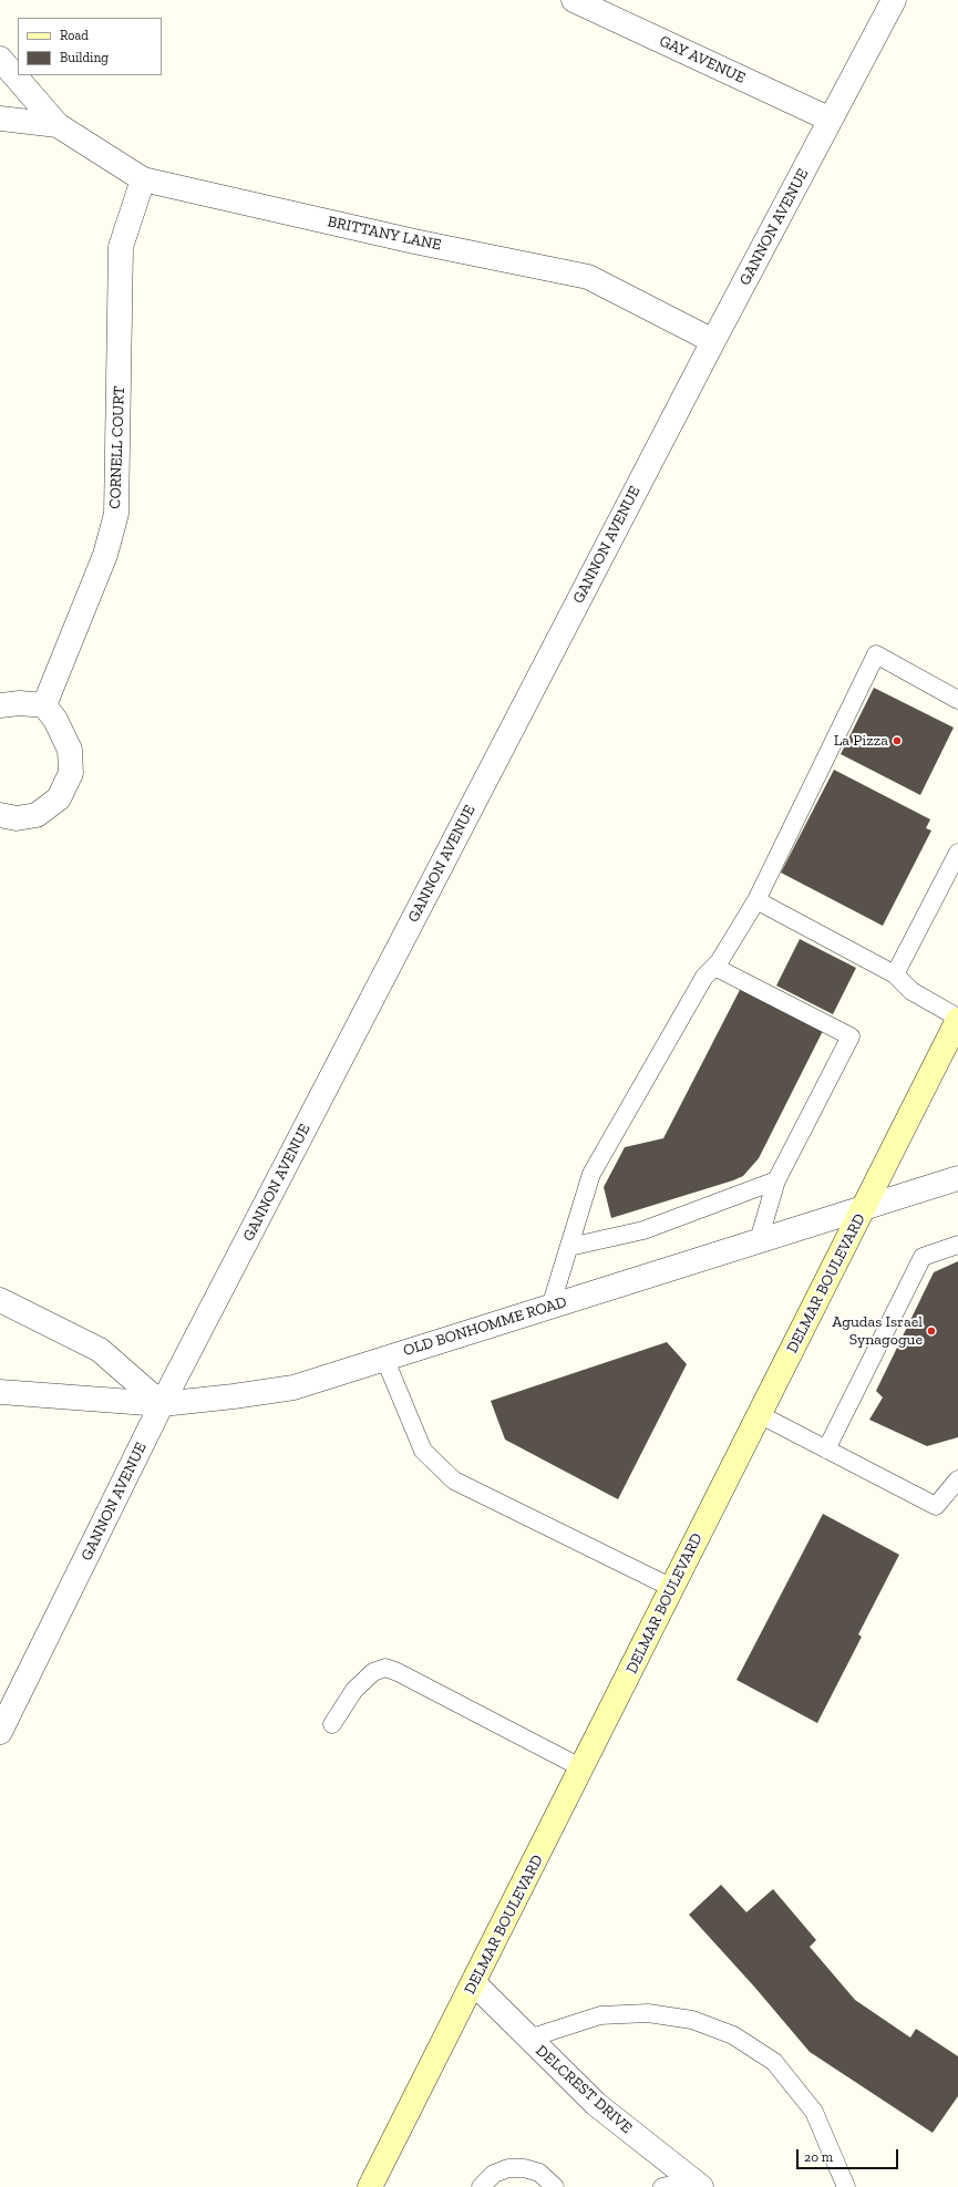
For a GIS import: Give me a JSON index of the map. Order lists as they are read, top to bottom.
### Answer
{
  "streets": {
    "main road": ["DELMAR BOULEVARD"],
    "street": [
      "GAY AVENUE",
      "GANNON AVENUE",
      "BRITTANY LANE",
      "CORNELL COURT",
      "OLD BONHOMME ROAD",
      "DELCREST DRIVE"
    ]
  },
  "crossings": [
    ["GAY AVENUE", "GANNON AVENUE"],
    ["GANNON AVENUE", "BRITTANY LANE"],
    ["GANNON AVENUE", "OLD BONHOMME ROAD"],
    ["BRITTANY LANE", "CORNELL COURT"],
    ["DELMAR BOULEVARD", "OLD BONHOMME ROAD"],
    ["DELMAR BOULEVARD", "DELCREST DRIVE"]
  ],
  "places": ["La Pizza", "Agudas Israel Synagogue"],
  "legend": ["Road", "Building"],
  "scale_bar": "20 m"
}
